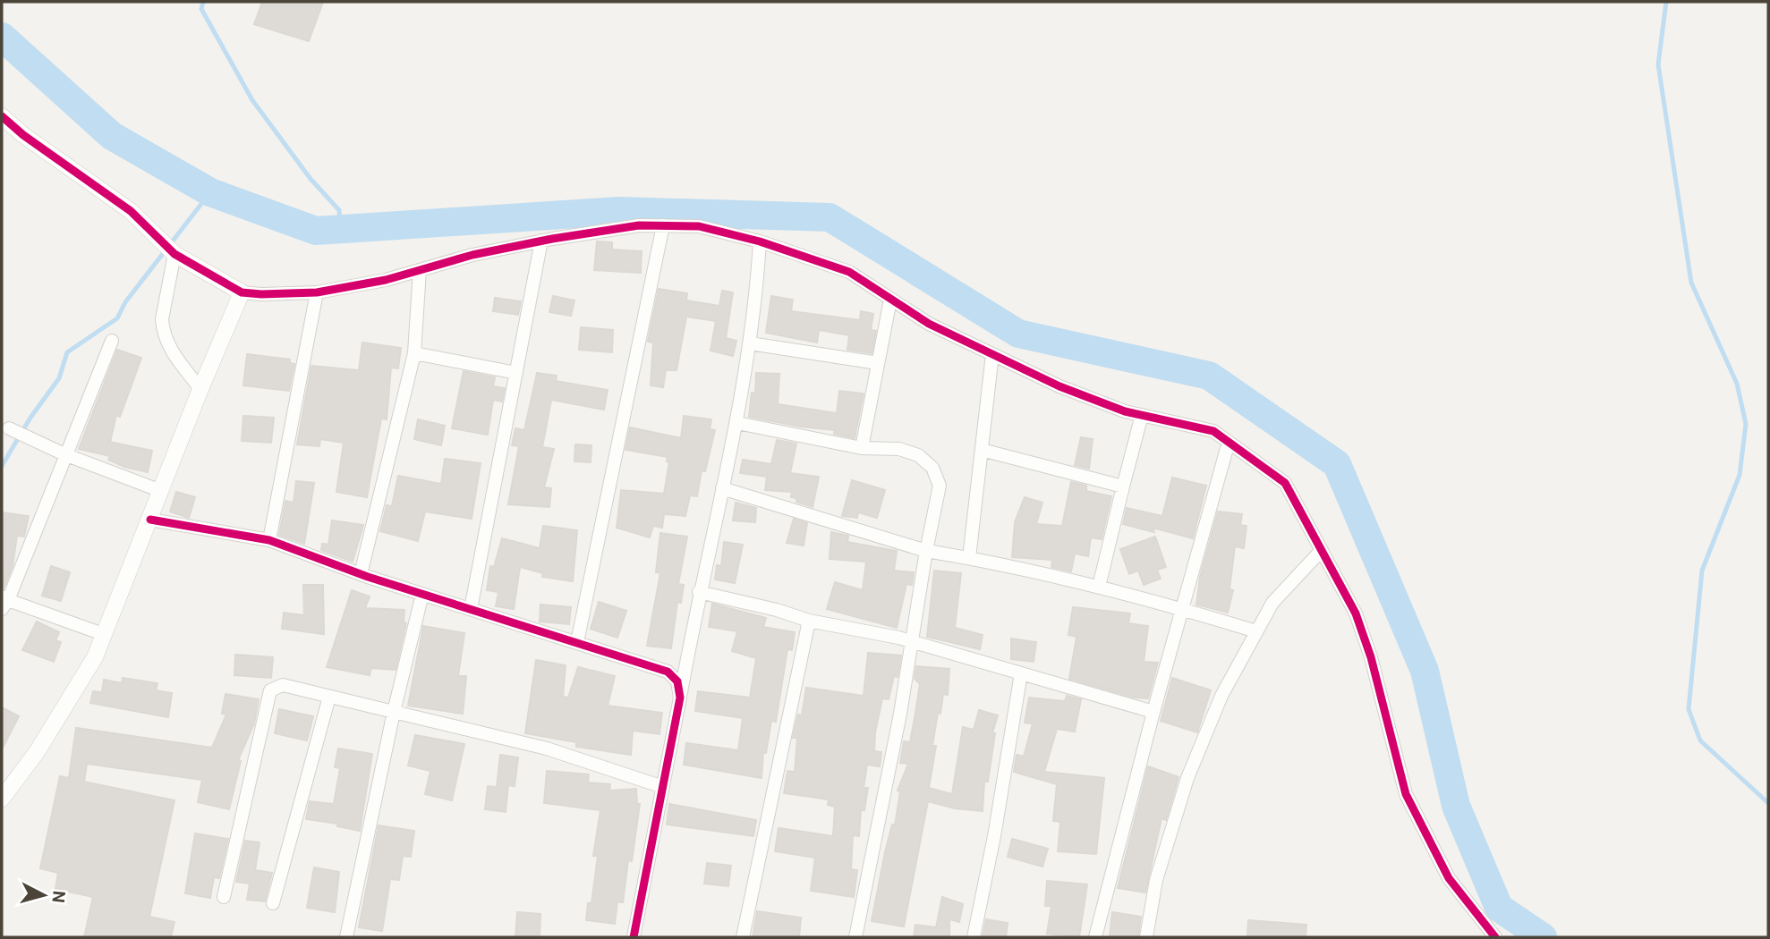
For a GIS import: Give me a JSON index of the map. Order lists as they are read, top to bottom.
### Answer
{
  "north": "right"
}
